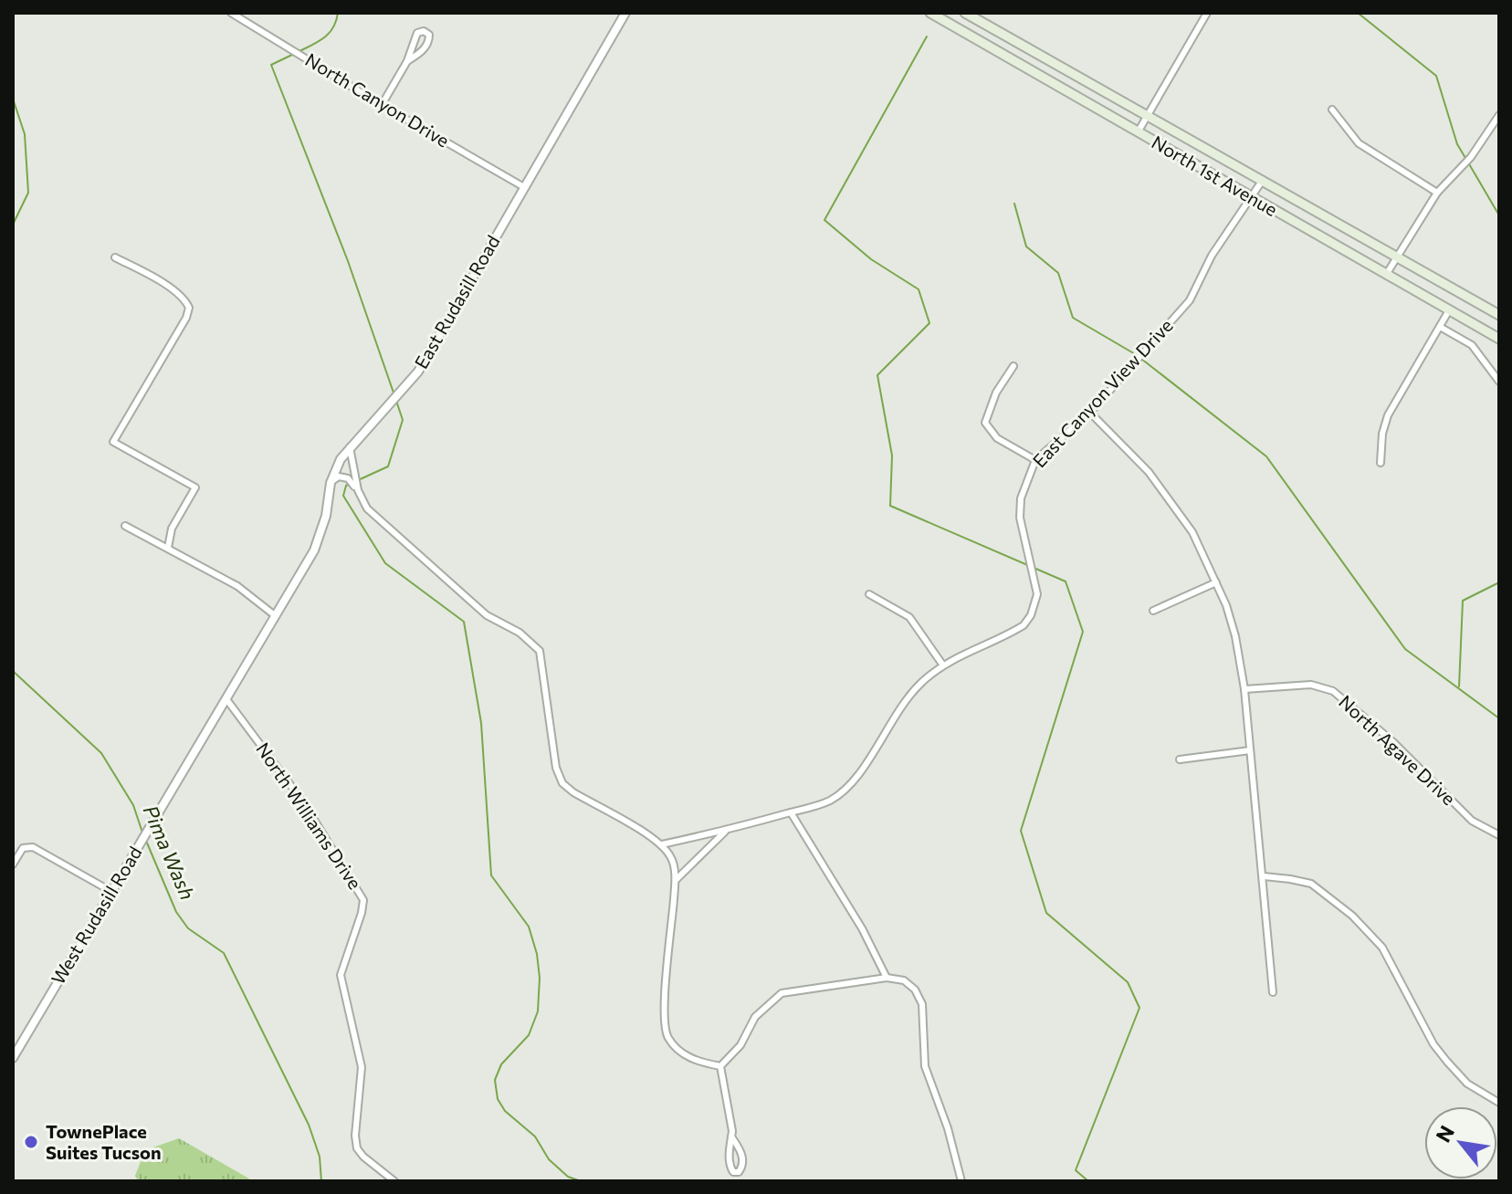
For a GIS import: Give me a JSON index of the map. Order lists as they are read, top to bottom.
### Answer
{
  "streets": {
    "main road": ["North 1st Avenue"],
    "street": [
      "North Canyon Drive",
      "East Rudasill Road",
      "East Canyon View Drive",
      "North Agave Drive",
      "North Williams Drive",
      "West Rudasill Road"
    ]
  },
  "crossings": [
    ["North Canyon Drive", "East Rudasill Road"],
    ["North 1st Avenue", "East Canyon View Drive"],
    ["East Rudasill Road", "North Williams Drive"],
    ["East Rudasill Road", "West Rudasill Road"],
    ["North Williams Drive", "West Rudasill Road"]
  ],
  "water": ["Pima Wash"],
  "places": ["TownePlace Suites Tucson"],
  "north": "top left"
}
